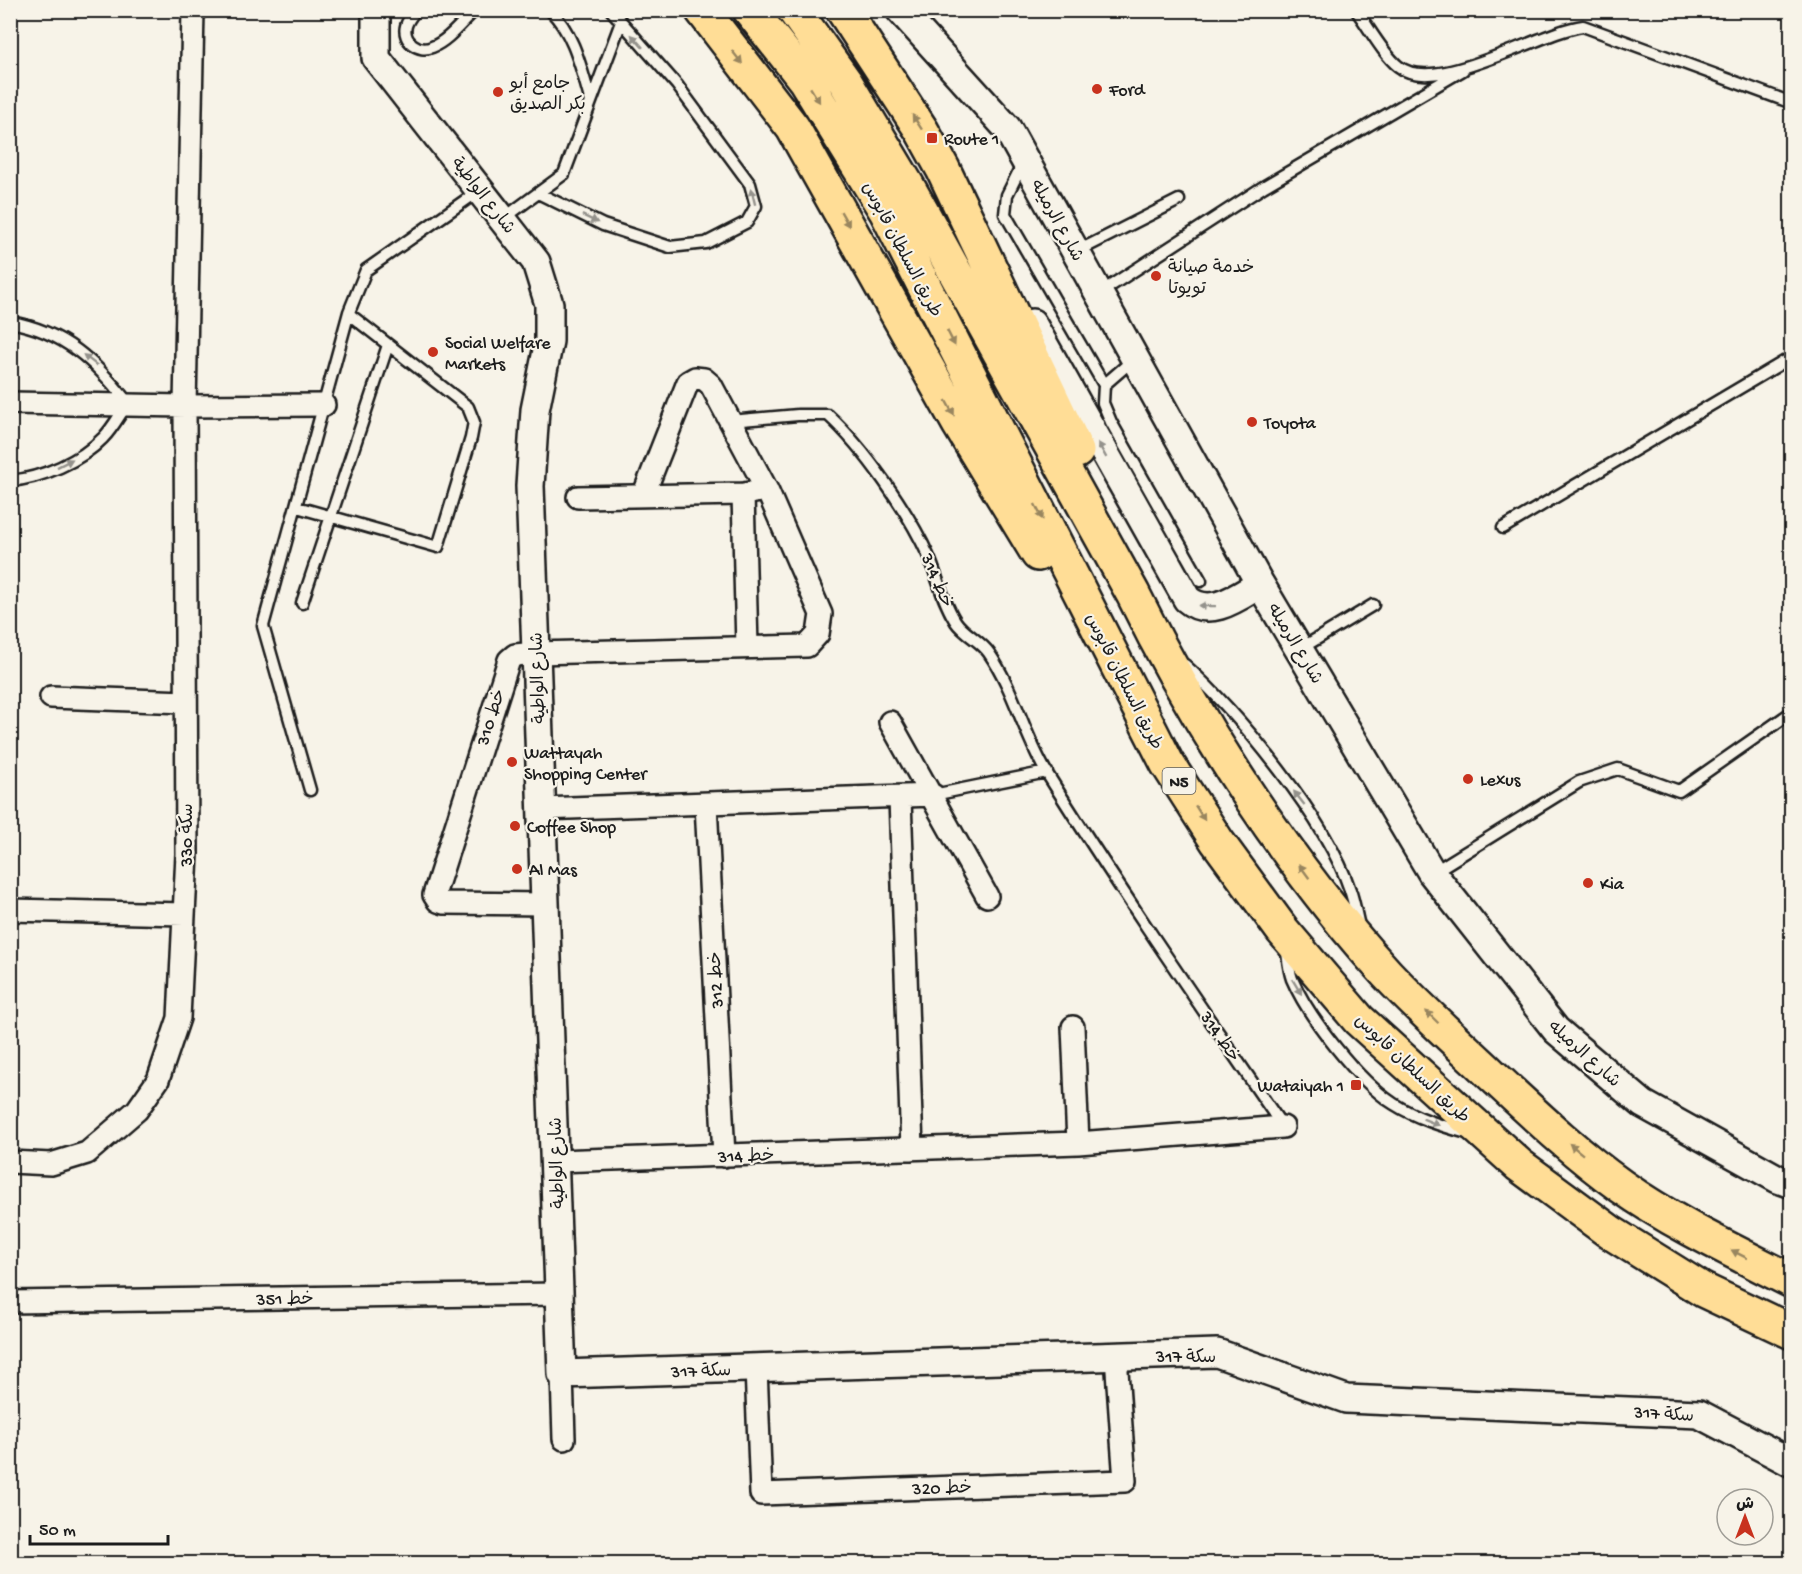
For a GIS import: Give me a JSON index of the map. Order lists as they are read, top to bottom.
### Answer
{
  "streets": {
    "highway": ["طريق السلطان قابوس", "N5"],
    "street": [
      "شارع الواطية",
      "شارع الرميله",
      "خط 314",
      "خط 310",
      "سكة 330",
      "خط 312",
      "خط 351",
      "سكة 317",
      "خط 320"
    ]
  },
  "crossings": [
    ["شارع الواطية", "خط 314"],
    ["شارع الواطية", "خط 310"],
    ["شارع الواطية", "خط 351"],
    ["شارع الواطية", "سكة 317"],
    ["خط 314", "خط 312"],
    ["سكة 317", "خط 320"]
  ],
  "places": {
    "other": [
      "Ford",
      "جامع أبو بكر الصديق",
      "خدمة صيانة تويوتا",
      "Social Welfare Markets",
      "Toyota",
      "Wattayah Shopping Center",
      "Lexus",
      "Coffee Shop",
      "Al Mas",
      "Kia"
    ],
    "transit": ["Route 1", "Wataiyah 1"]
  },
  "scale_bar": "50 m",
  "north": "top"
}
